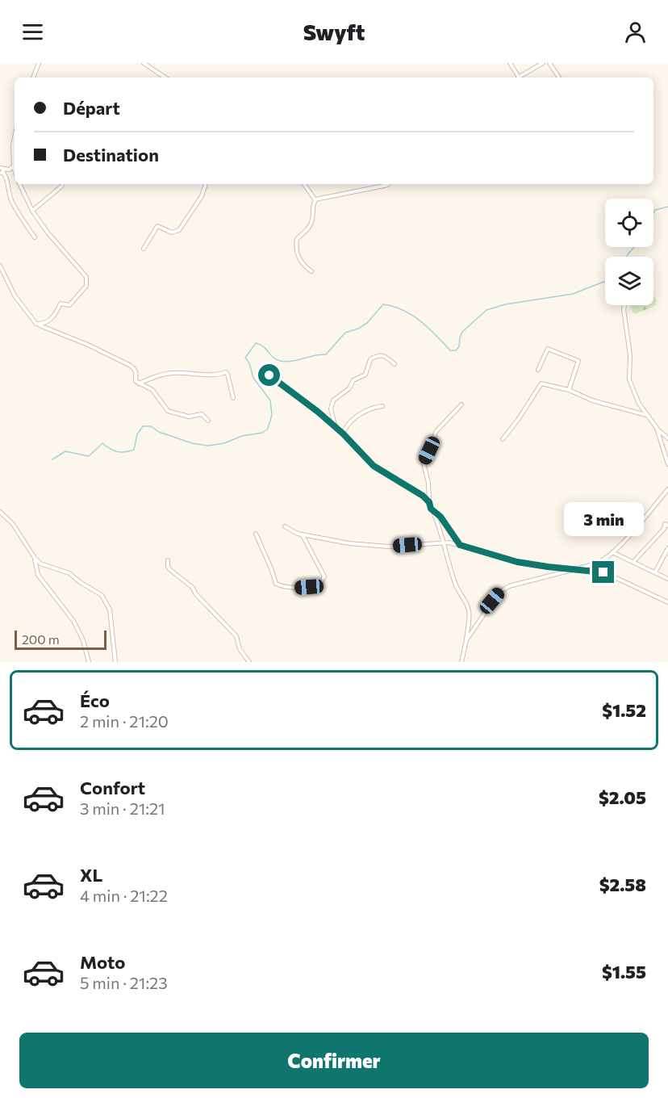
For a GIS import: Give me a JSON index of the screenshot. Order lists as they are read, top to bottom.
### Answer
{
  "scale_bar": "200 m",
  "page": {
    "header": "Swyft",
    "banner": ["Départ", "Destination"],
    "bubble": "3 min",
    "scale": "200 m",
    "list": [
      {
        "name": "Éco",
        "note": "2 min · 21:20",
        "value": "$1.52"
      },
      {
        "name": "Confort",
        "note": "3 min · 21:21",
        "value": "$2.05"
      },
      {
        "name": "XL",
        "note": "4 min · 21:22",
        "value": "$2.58"
      },
      {
        "name": "Moto",
        "note": "5 min · 21:23",
        "value": "$1.55"
      }
    ],
    "buttons": "Confirmer"
  }
}
